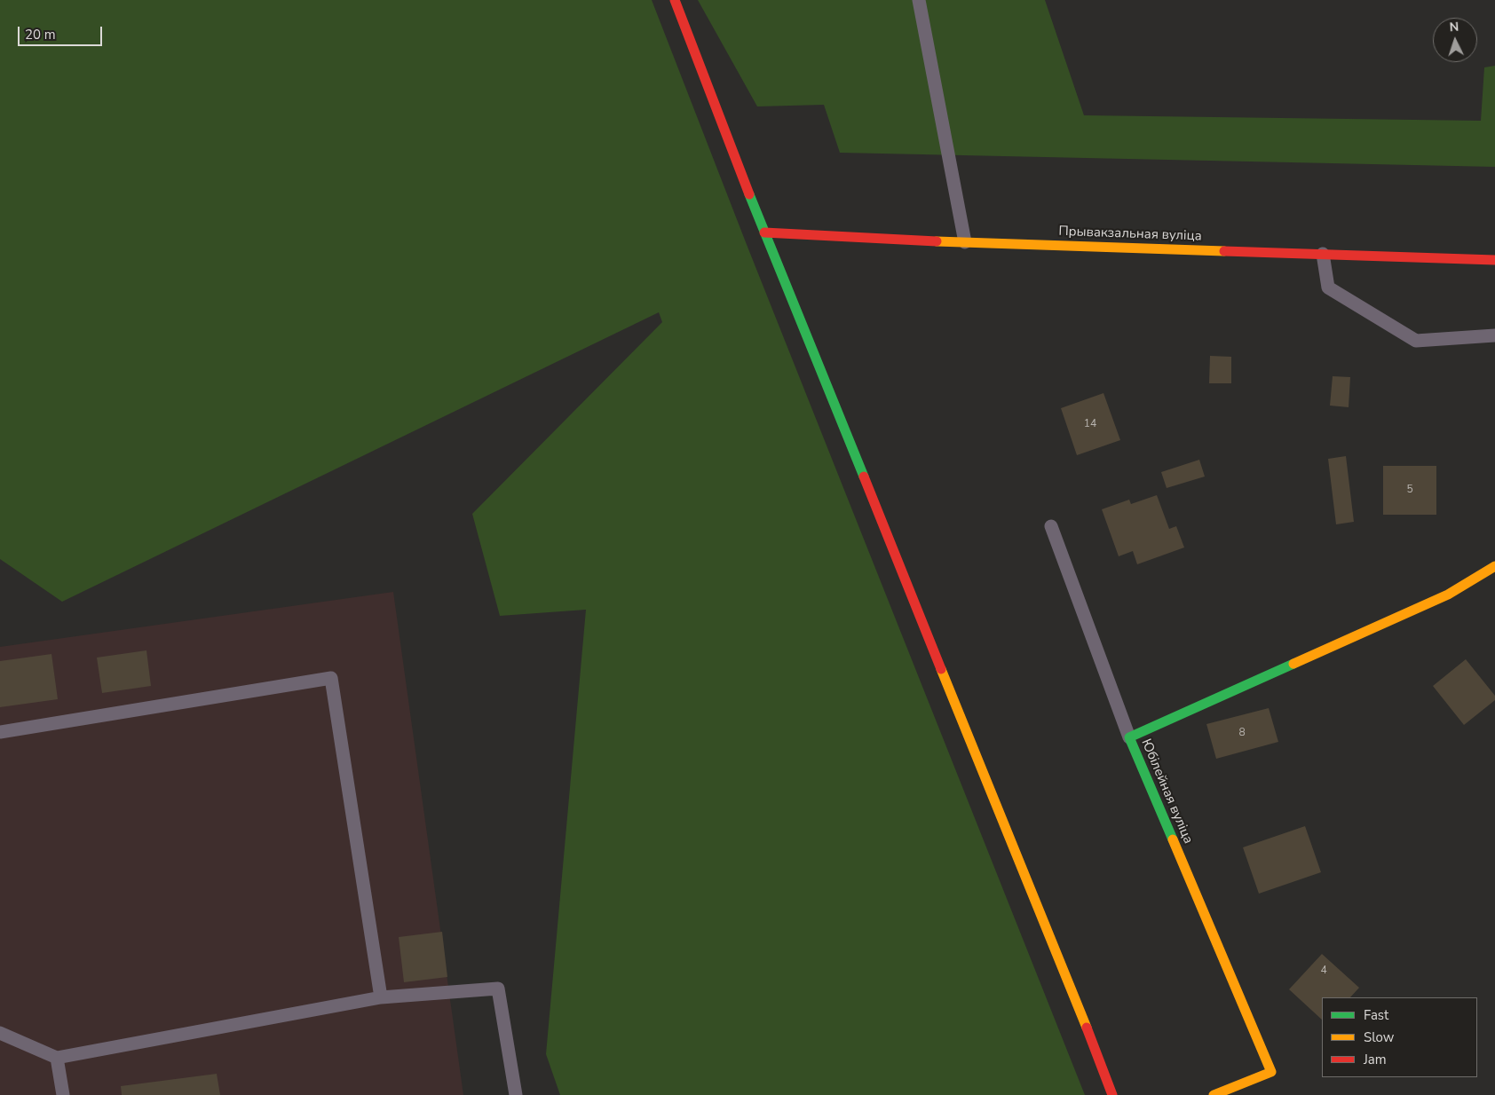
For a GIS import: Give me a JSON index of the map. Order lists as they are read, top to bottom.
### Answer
{
  "streets": {
    "street": ["Прывакзальная вуліца", "Юбілейная вуліца"]
  },
  "house_numbers": [
    "14",
    "5",
    "8",
    "4"
  ],
  "legend": ["Fast", "Slow", "Jam"],
  "scale_bar": "20 m",
  "north": "top"
}
